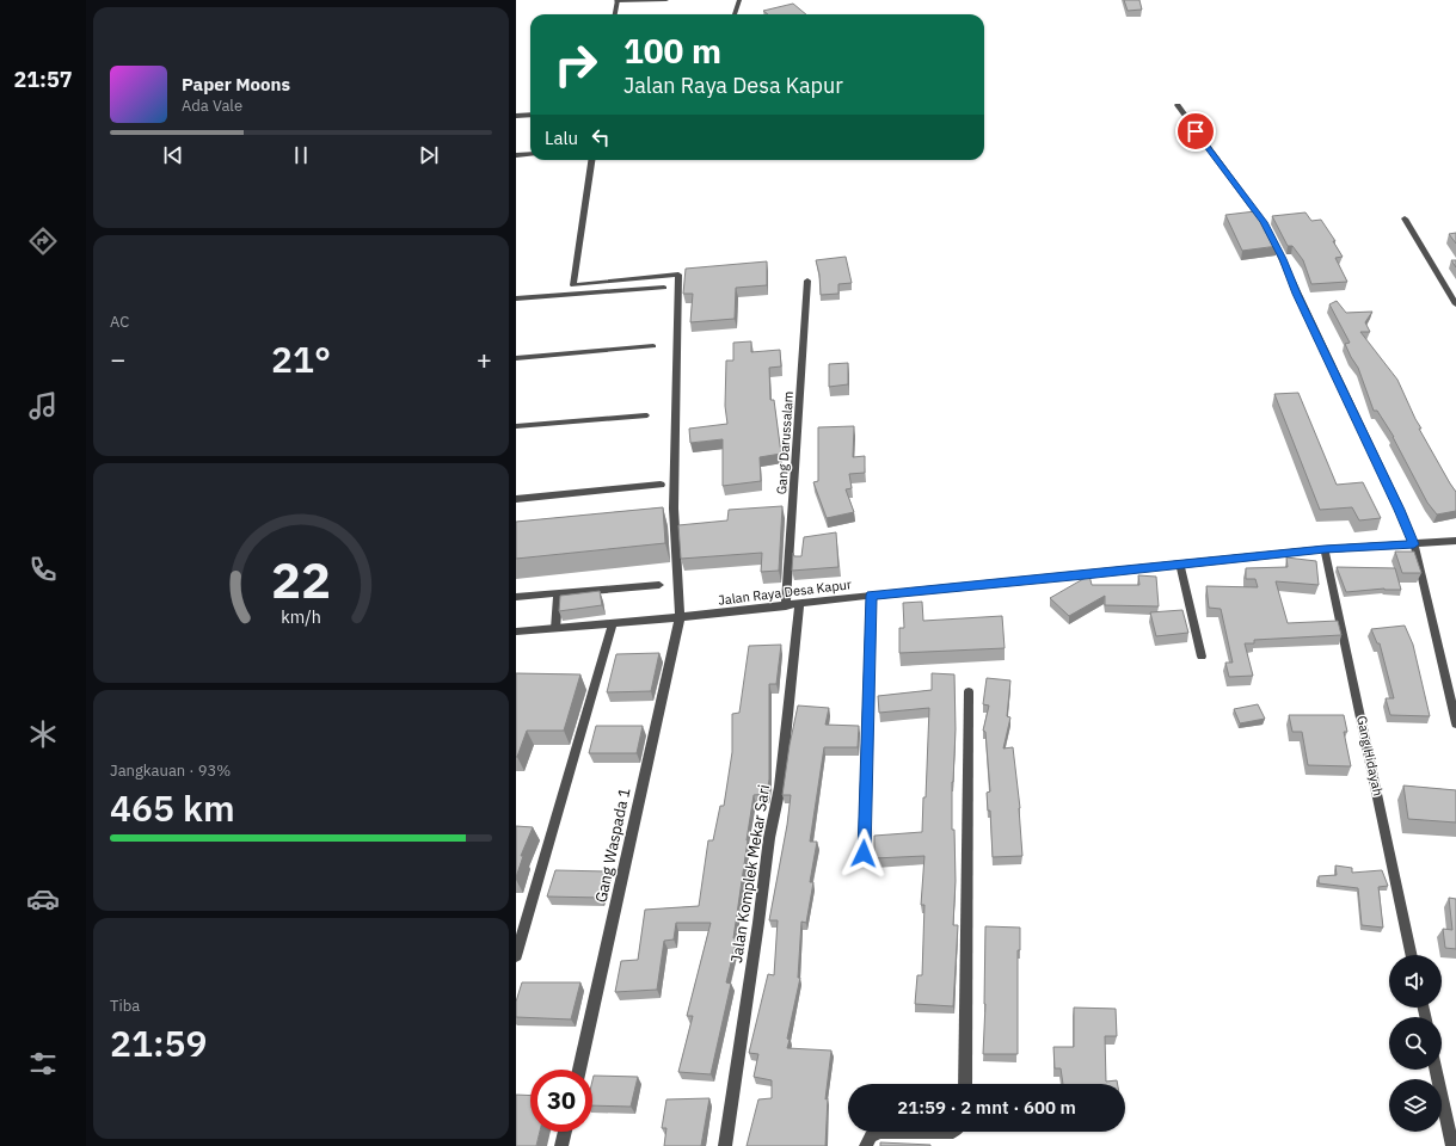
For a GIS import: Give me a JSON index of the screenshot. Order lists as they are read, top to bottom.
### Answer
{
  "streets": {
    "street": [
      "Gang Darussalam",
      "Jalan Raya Desa Kapur",
      "Gang Hidayah",
      "Gang Waspada 1",
      "Jalan Komplek Mekar Sari"
    ]
  },
  "crossings": [
    ["Gang Darussalam", "Jalan Raya Desa Kapur"],
    ["Jalan Raya Desa Kapur", "Gang Hidayah"],
    ["Jalan Raya Desa Kapur", "Gang Waspada 1"],
    ["Jalan Raya Desa Kapur", "Jalan Komplek Mekar Sari"]
  ],
  "page": {
    "tabs": "21:57",
    "turn": ["100 m", "Jalan Raya Desa Kapur"],
    "song": ["Paper Moons", "Ada Vale"],
    "then": "Lalu",
    "tile": [
      "AC",
      ["Jangkauan · 93%", "465 km"],
      ["Tiba", "21:59"]
    ],
    "heat": ["−", "21°", "+"],
    "limit": "30",
    "trip": "21:59 · 2 mnt · 600 m",
    "gauge": ["22", "km/h"]
  }
}
